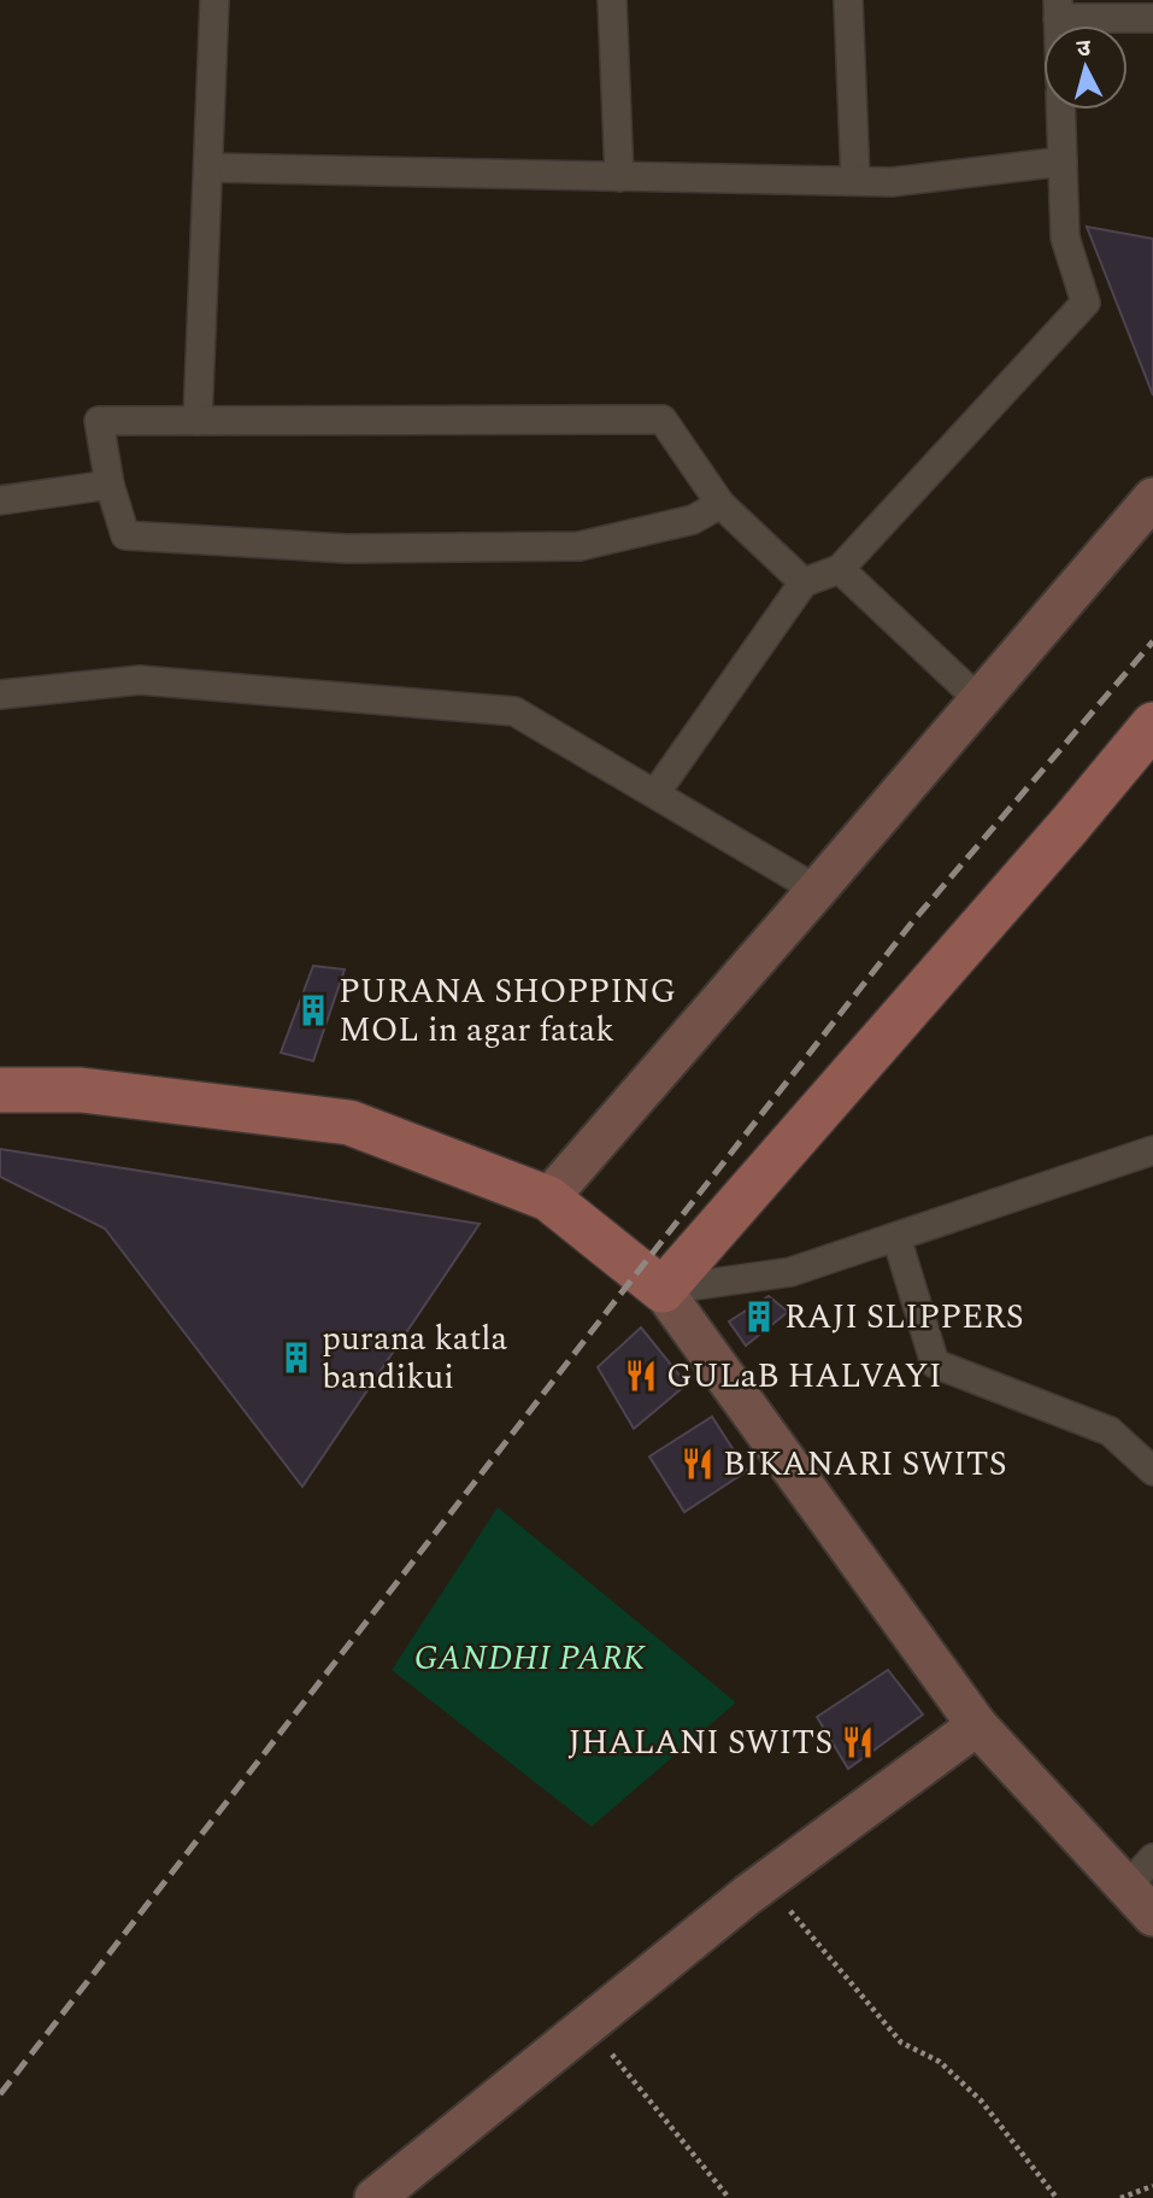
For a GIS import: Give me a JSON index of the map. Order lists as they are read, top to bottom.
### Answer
{
  "parks": ["GANDHI PARK"],
  "places": {
    "building": ["PURANA SHOPPING MOL in agar fatak", "RAJI SLIPPERS", "purana katla bandikui"],
    "restaurant": ["GULaB HALVAYI", "BIKANARI SWITS", "JHALANI SWITS"]
  },
  "north": "top"
}
